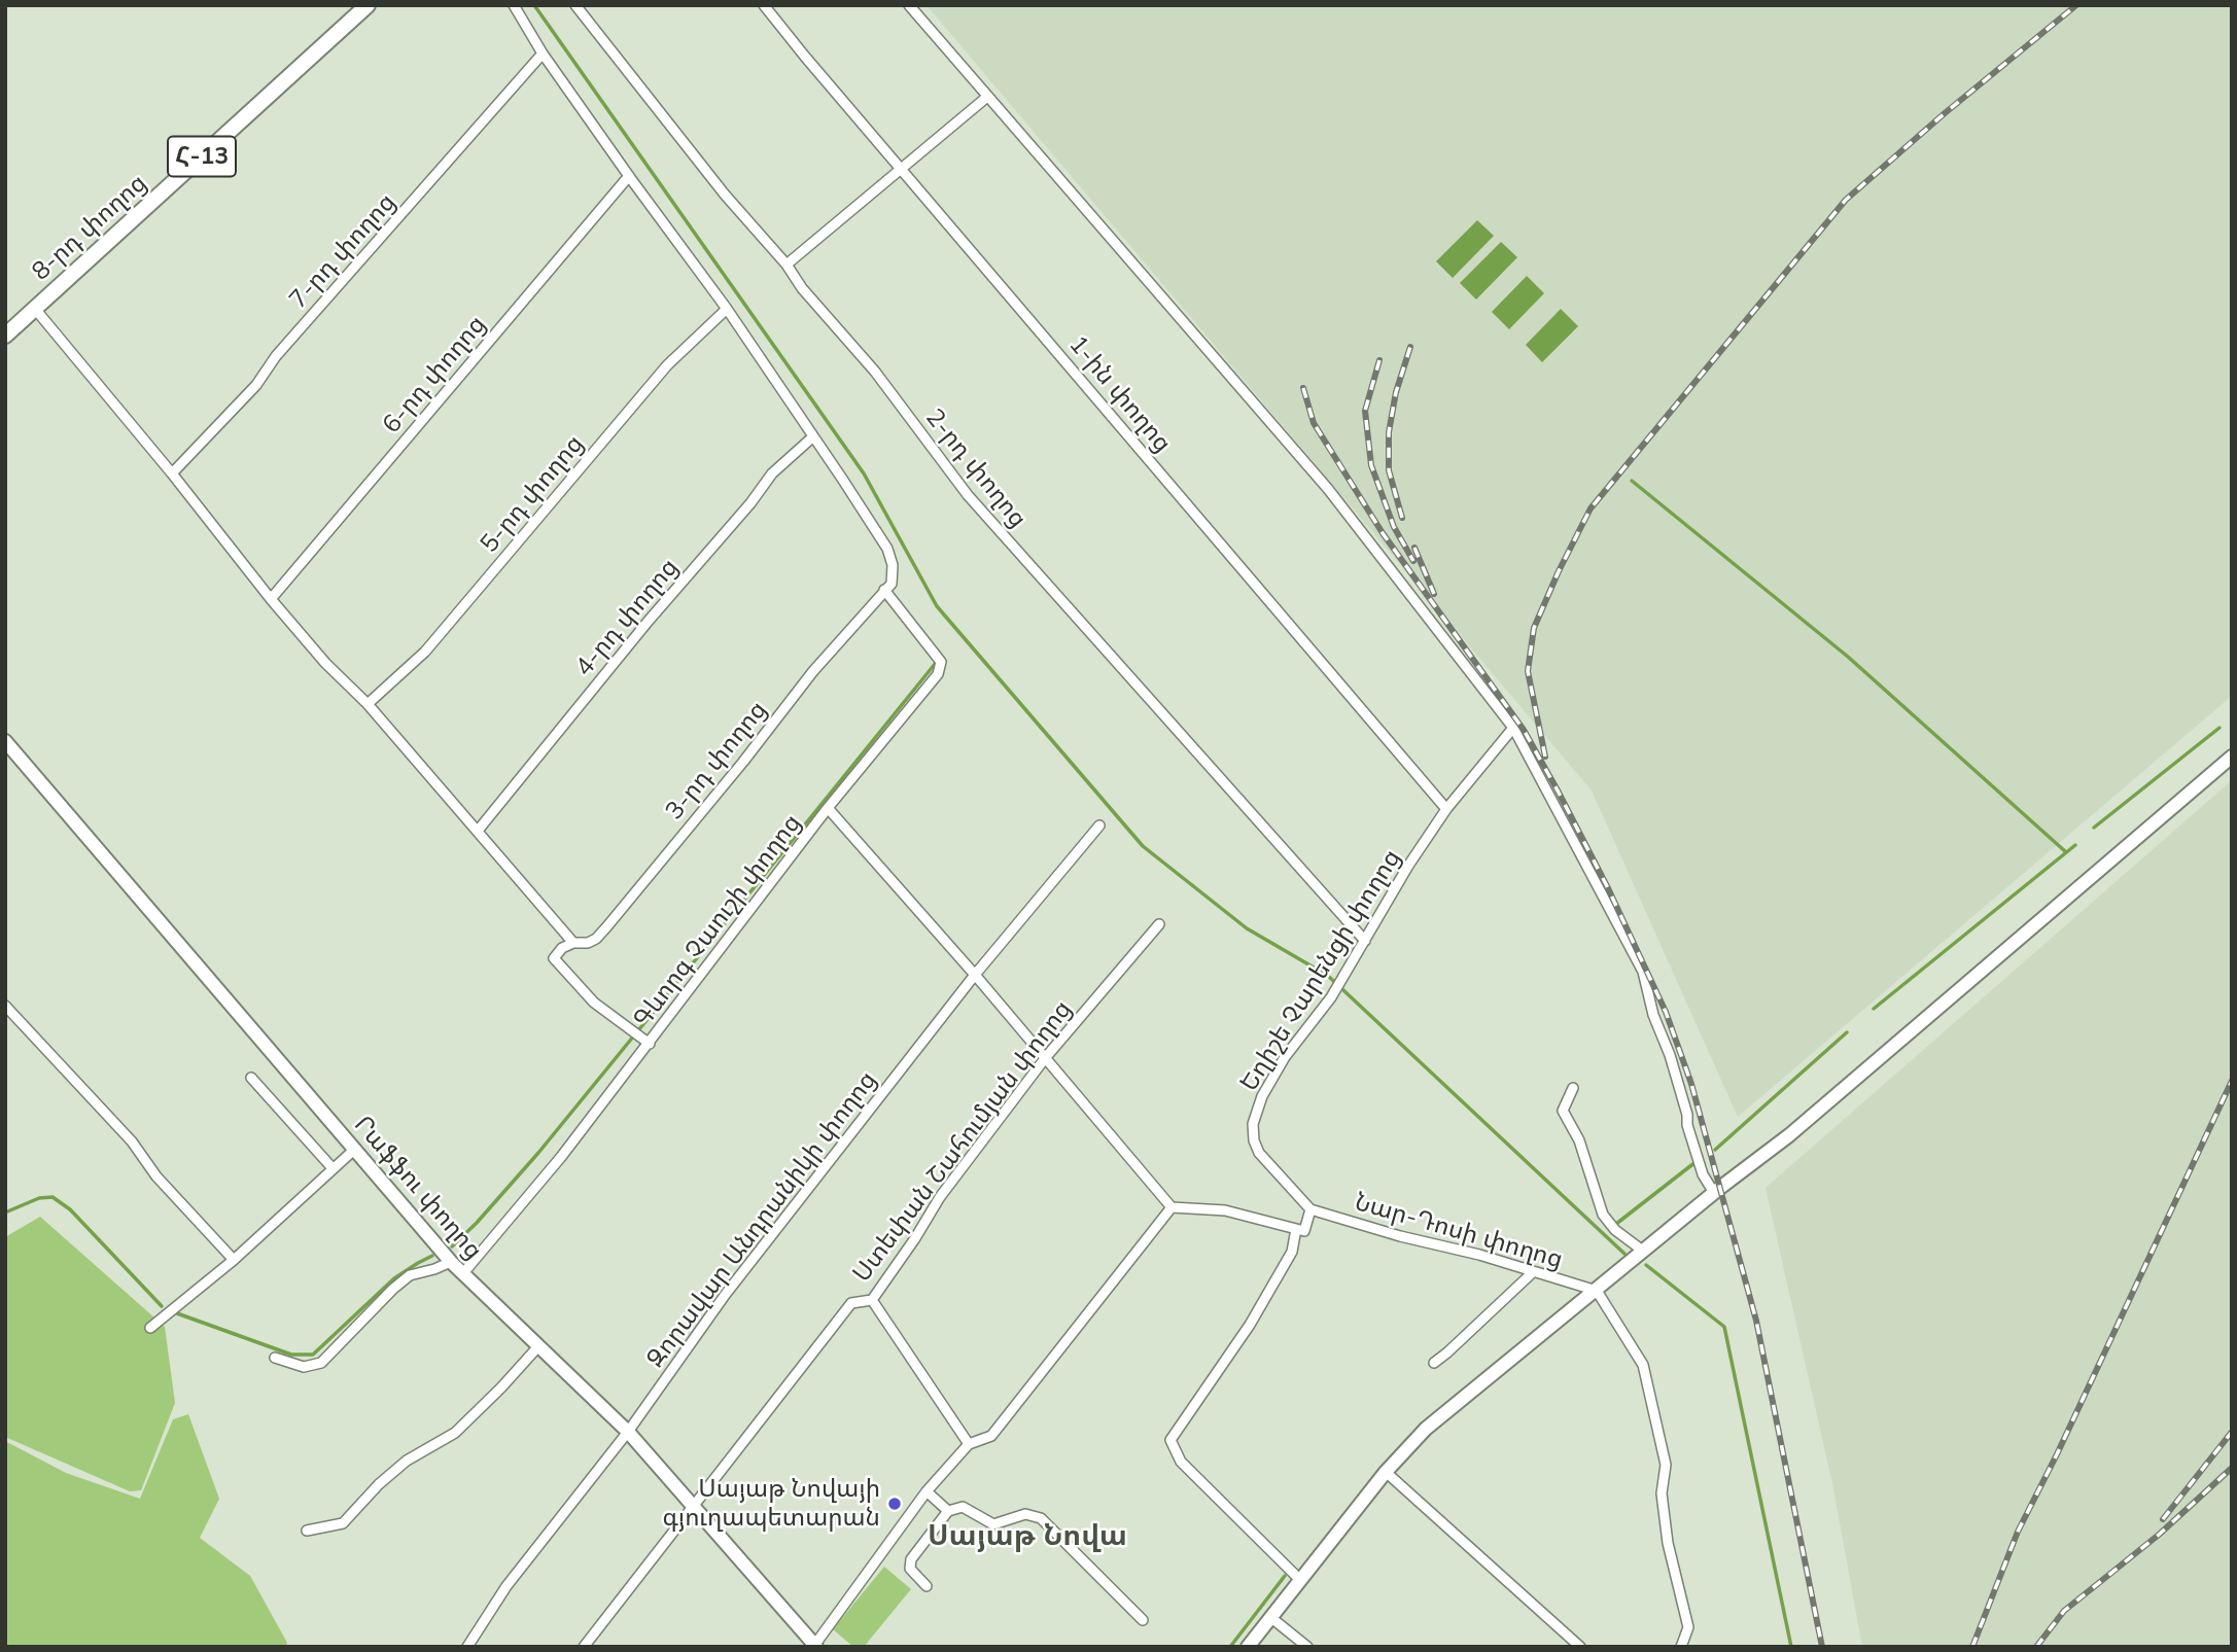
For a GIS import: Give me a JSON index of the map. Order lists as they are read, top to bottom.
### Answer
{
  "streets": {
    "main road": ["Հ-13", "8-րդ փողոց", "Րաֆֆու փողոց"],
    "street": [
      "7-րդ փողոց",
      "6-րդ փողոց",
      "1-ին փողոց",
      "2-րդ փողոց",
      "5-րդ փողոց",
      "4-րդ փողոց",
      "3-րդ փողոց",
      "Գևորգ Չաուշի փողոց",
      "Եղիշե Չարենցի փողոց",
      "Ստեփան Շահումյան փողոց",
      "Զորավար Անդրանիկի փողոց",
      "Նար-Դոսի փողոց"
    ]
  },
  "crossings": [
    ["Հ-13", "8-րդ փողոց"],
    ["1-ին փողոց", "Եղիշե Չարենցի փողոց"],
    ["2-րդ փողոց", "Եղիշե Չարենցի փողոց"],
    ["3-րդ փողոց", "Գևորգ Չաուշի փողոց"],
    ["Գևորգ Չաուշի փողոց", "Րաֆֆու փողոց"],
    ["Եղիշե Չարենցի փողոց", "Նար-Դոսի փողոց"],
    ["Ստեփան Շահումյան փողոց", "Րաֆֆու փողոց"],
    ["Րաֆֆու փողոց", "Զորավար Անդրանիկի փողոց"]
  ],
  "districts": ["Սայաթ Նովա"],
  "places": ["Սայաթ Նովայի գյուղապետարան"]
}
